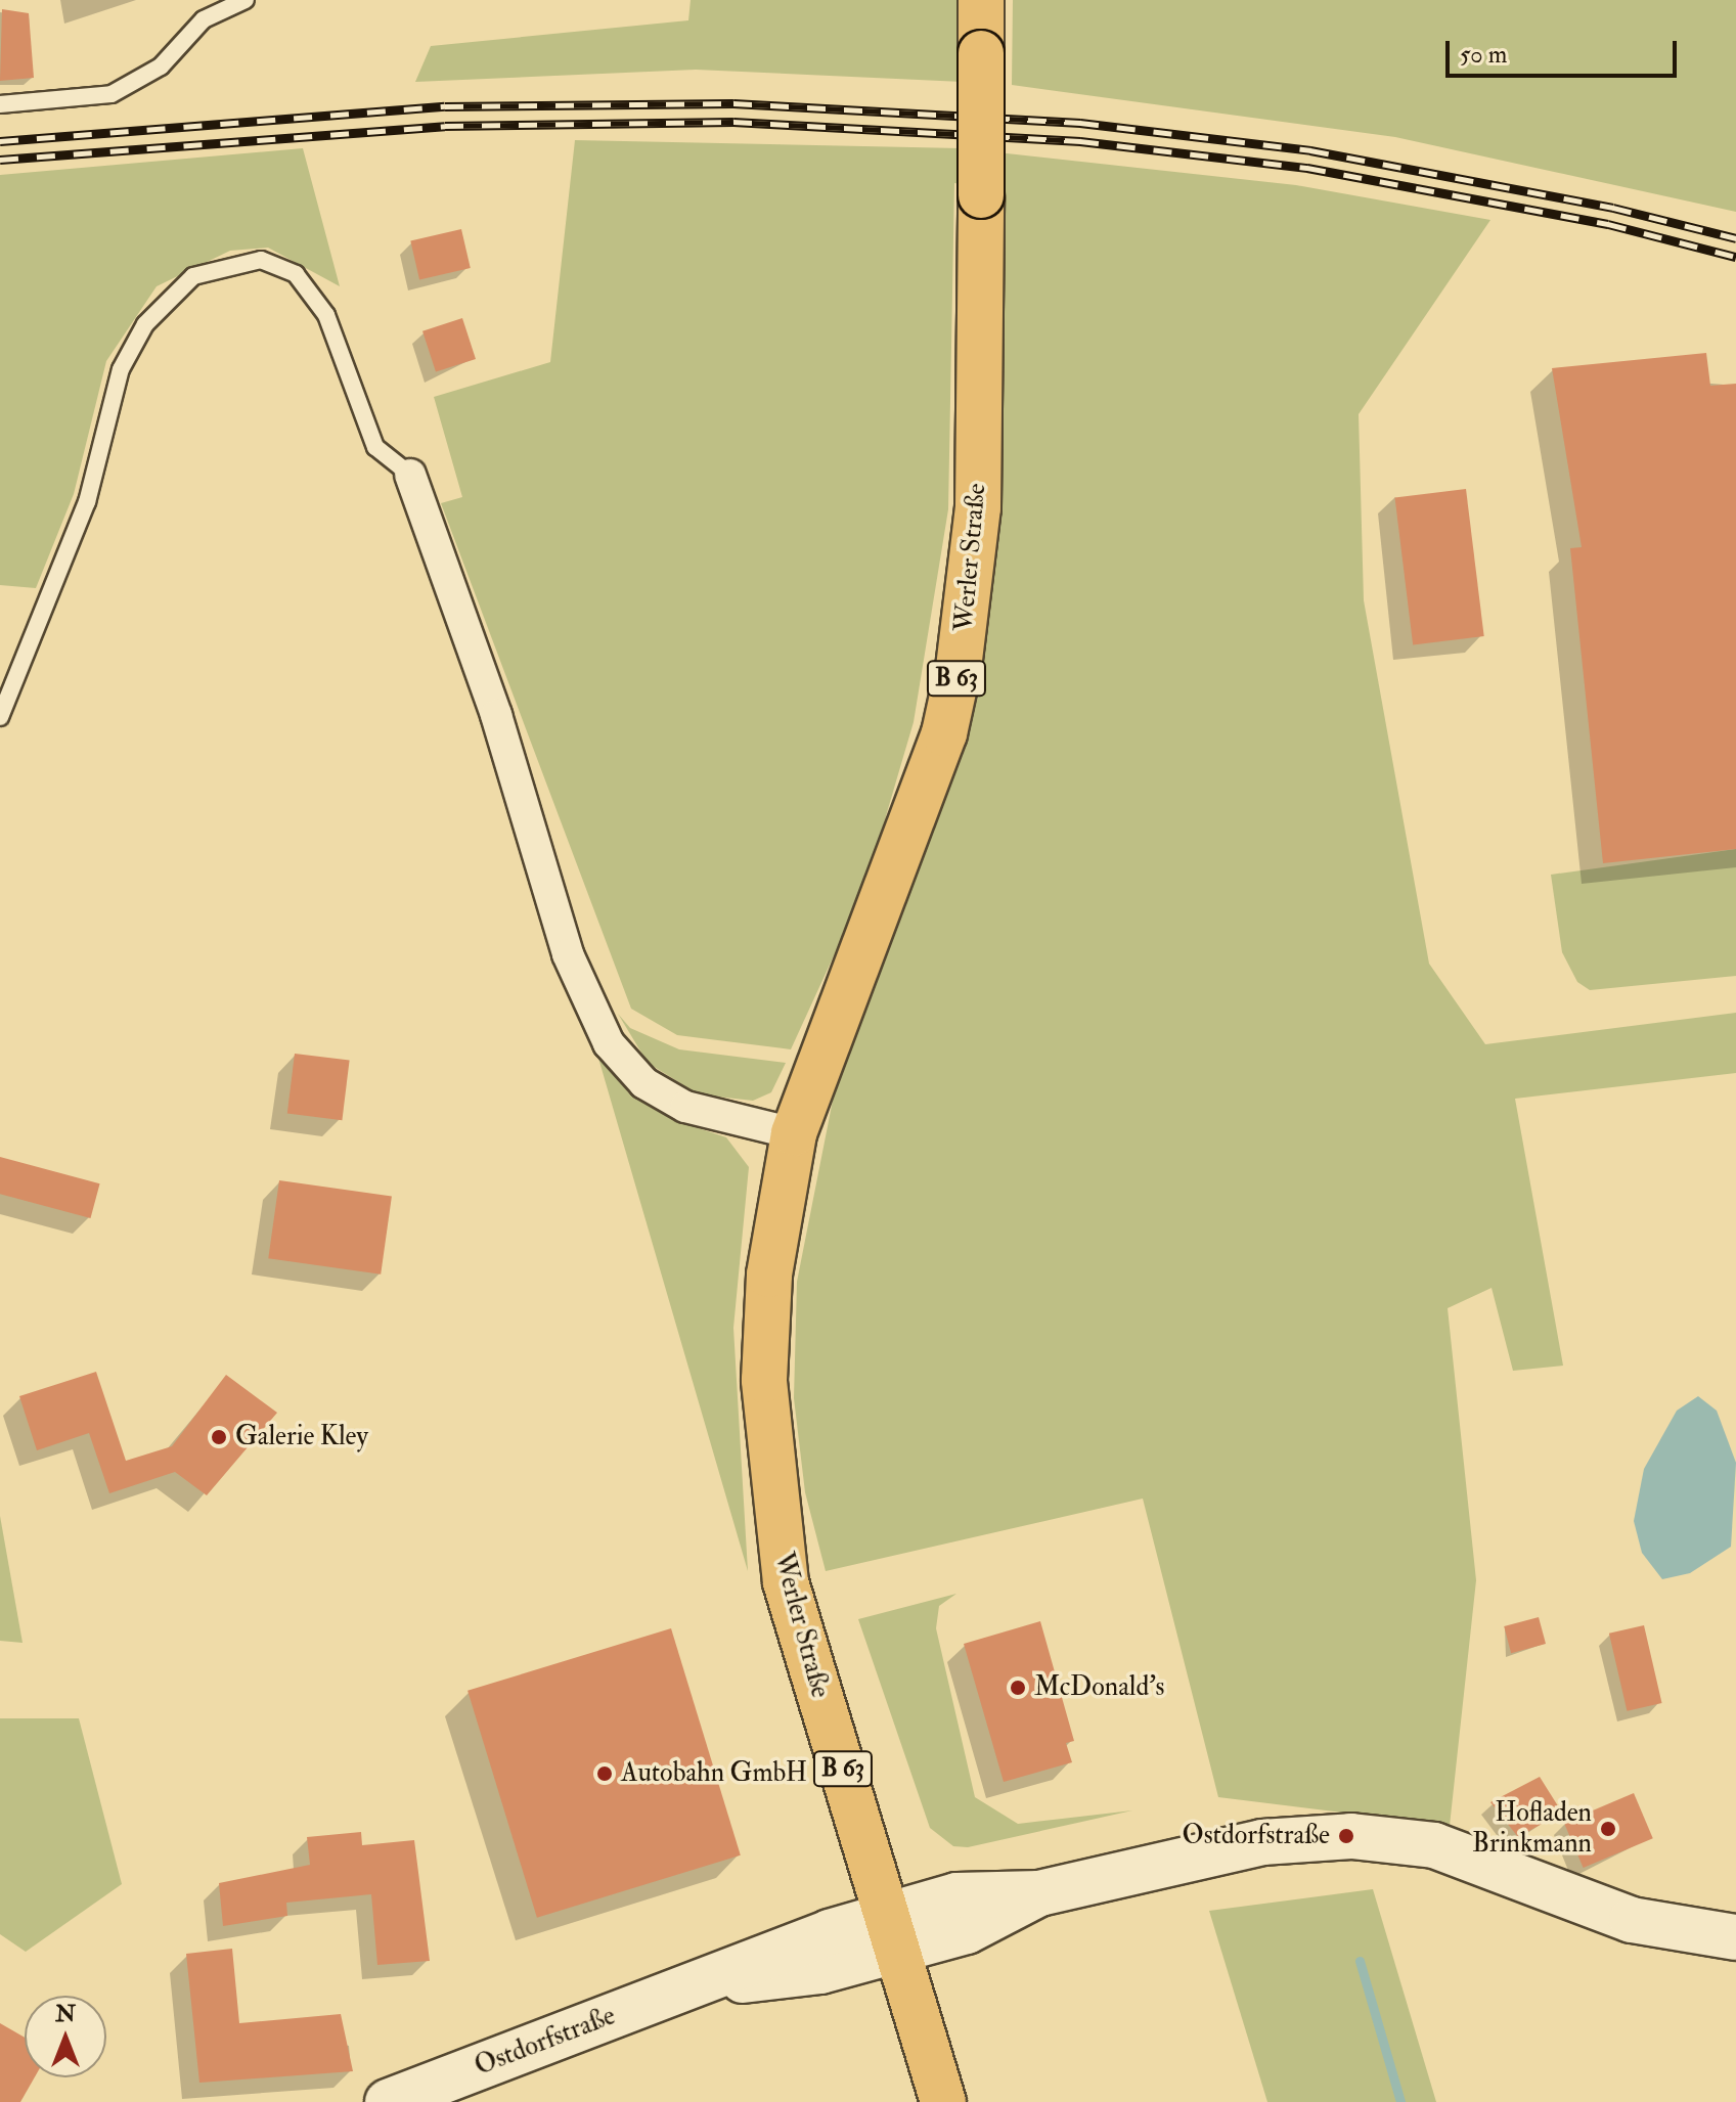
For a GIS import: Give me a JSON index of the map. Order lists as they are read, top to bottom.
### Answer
{
  "streets": {
    "main road": ["Werler Straße", "B 63", "Ostdorfstraße"]
  },
  "crossings": [
    ["Werler Straße", "Ostdorfstraße"]
  ],
  "places": [
    "Galerie Kley",
    "McDonald's",
    "Autobahn GmbH",
    "Hofladen Brinkmann",
    "Ostdorfstraße"
  ],
  "scale_bar": "50 m",
  "north": "top"
}
